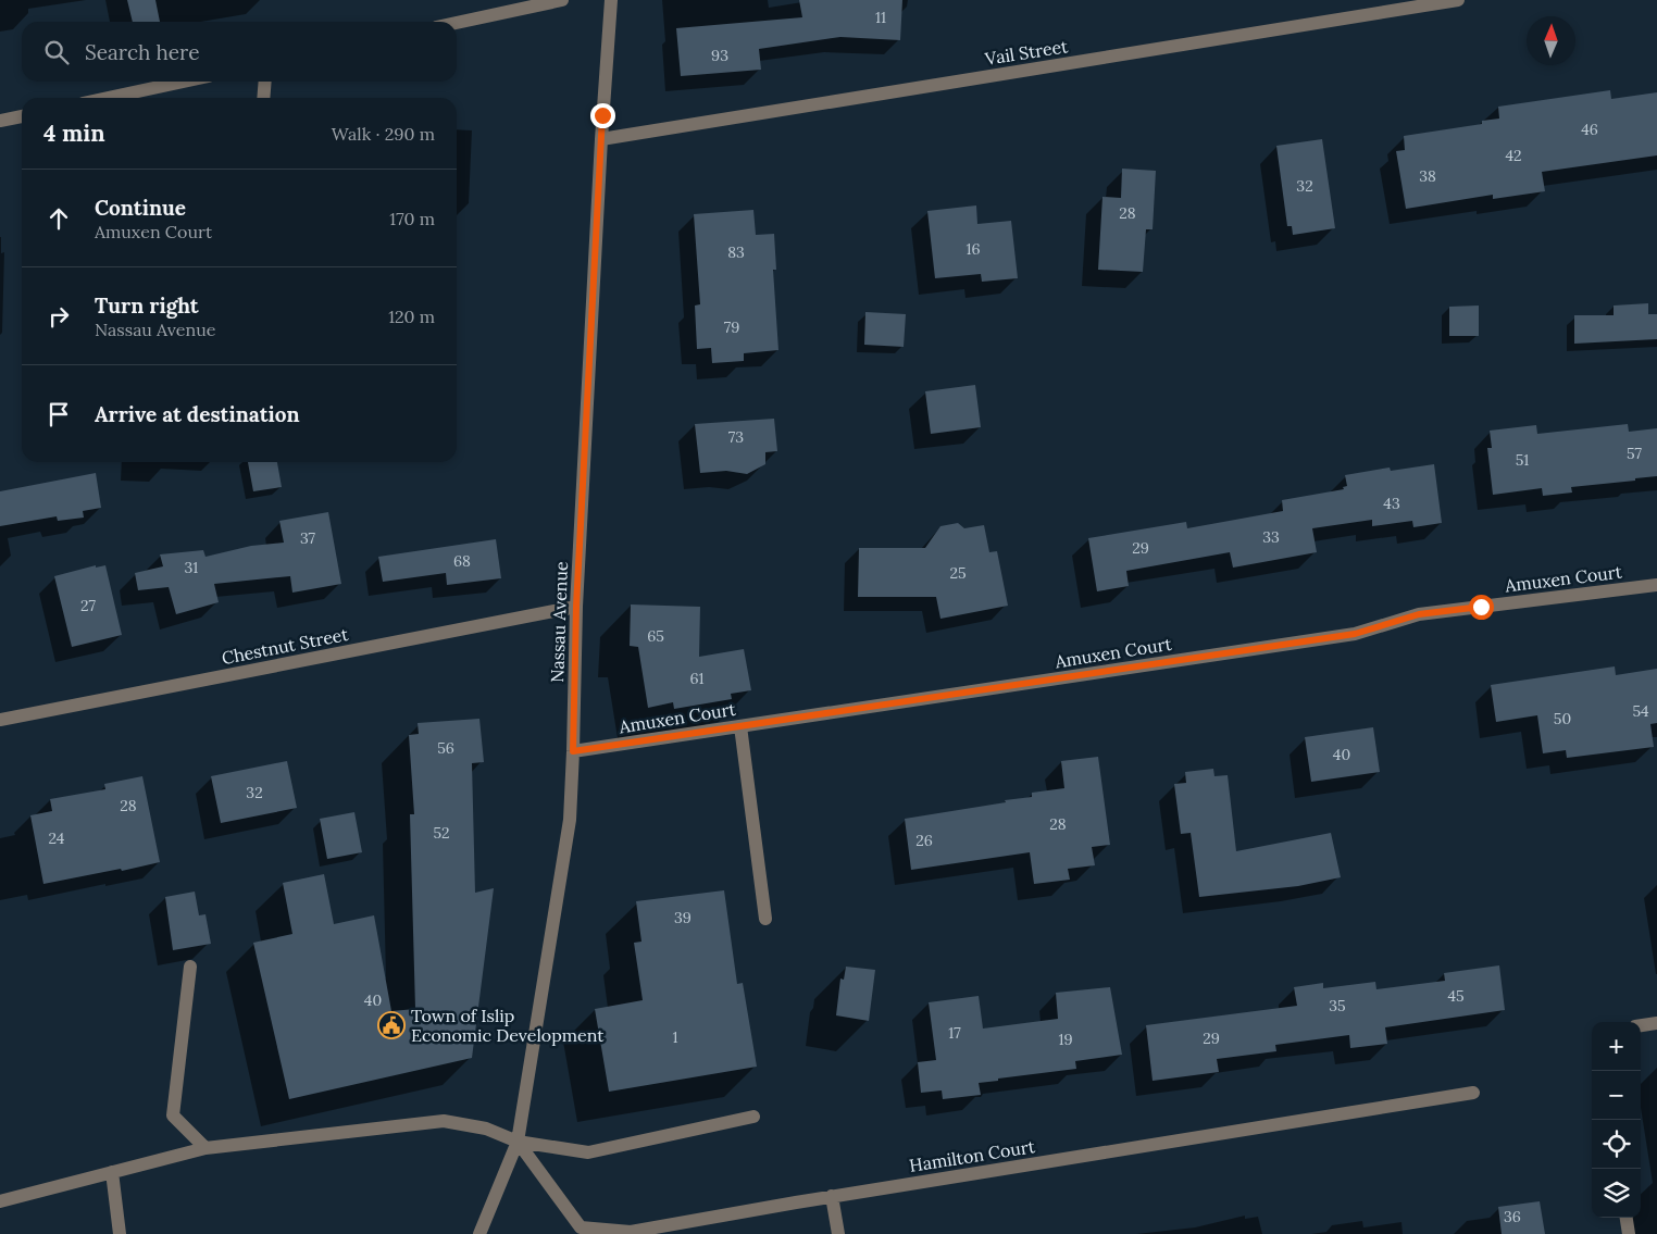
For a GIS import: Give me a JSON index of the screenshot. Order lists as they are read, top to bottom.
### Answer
{
  "streets": {
    "street": [
      "Vail Street",
      "Amuxen Court",
      "Nassau Avenue",
      "Chestnut Street",
      "Hamilton Court"
    ]
  },
  "crossings": [
    ["Vail Street", "Nassau Avenue"],
    ["Amuxen Court", "Nassau Avenue"],
    ["Nassau Avenue", "Chestnut Street"],
    ["Nassau Avenue", "Hamilton Court"]
  ],
  "places": {
    "public building": ["Town of Islip Economic Development"]
  },
  "house_numbers": [
    "11",
    "93",
    "46",
    "42",
    "38",
    "32",
    "28",
    "16",
    "83",
    "79",
    "73",
    "57",
    "51",
    "43",
    "33",
    "37",
    "29",
    "68",
    "31",
    "25",
    "27",
    "65",
    "61",
    "54",
    "50",
    "56",
    "40",
    "32",
    "28",
    "28",
    "52",
    "24",
    "26",
    "39",
    "45",
    "40",
    "35",
    "17",
    "1",
    "29",
    "19",
    "36"
  ],
  "north": "top",
  "page": {
    "search": "Search here",
    "heading": ["4 min", "Walk · 290 m"],
    "list": [
      ["Continue", "Amuxen Court", "170 m"],
      ["Turn right", "Nassau Avenue", "120 m"],
      "Arrive at destination"
    ],
    "map_buttons": ["+", "−"]
  }
}
